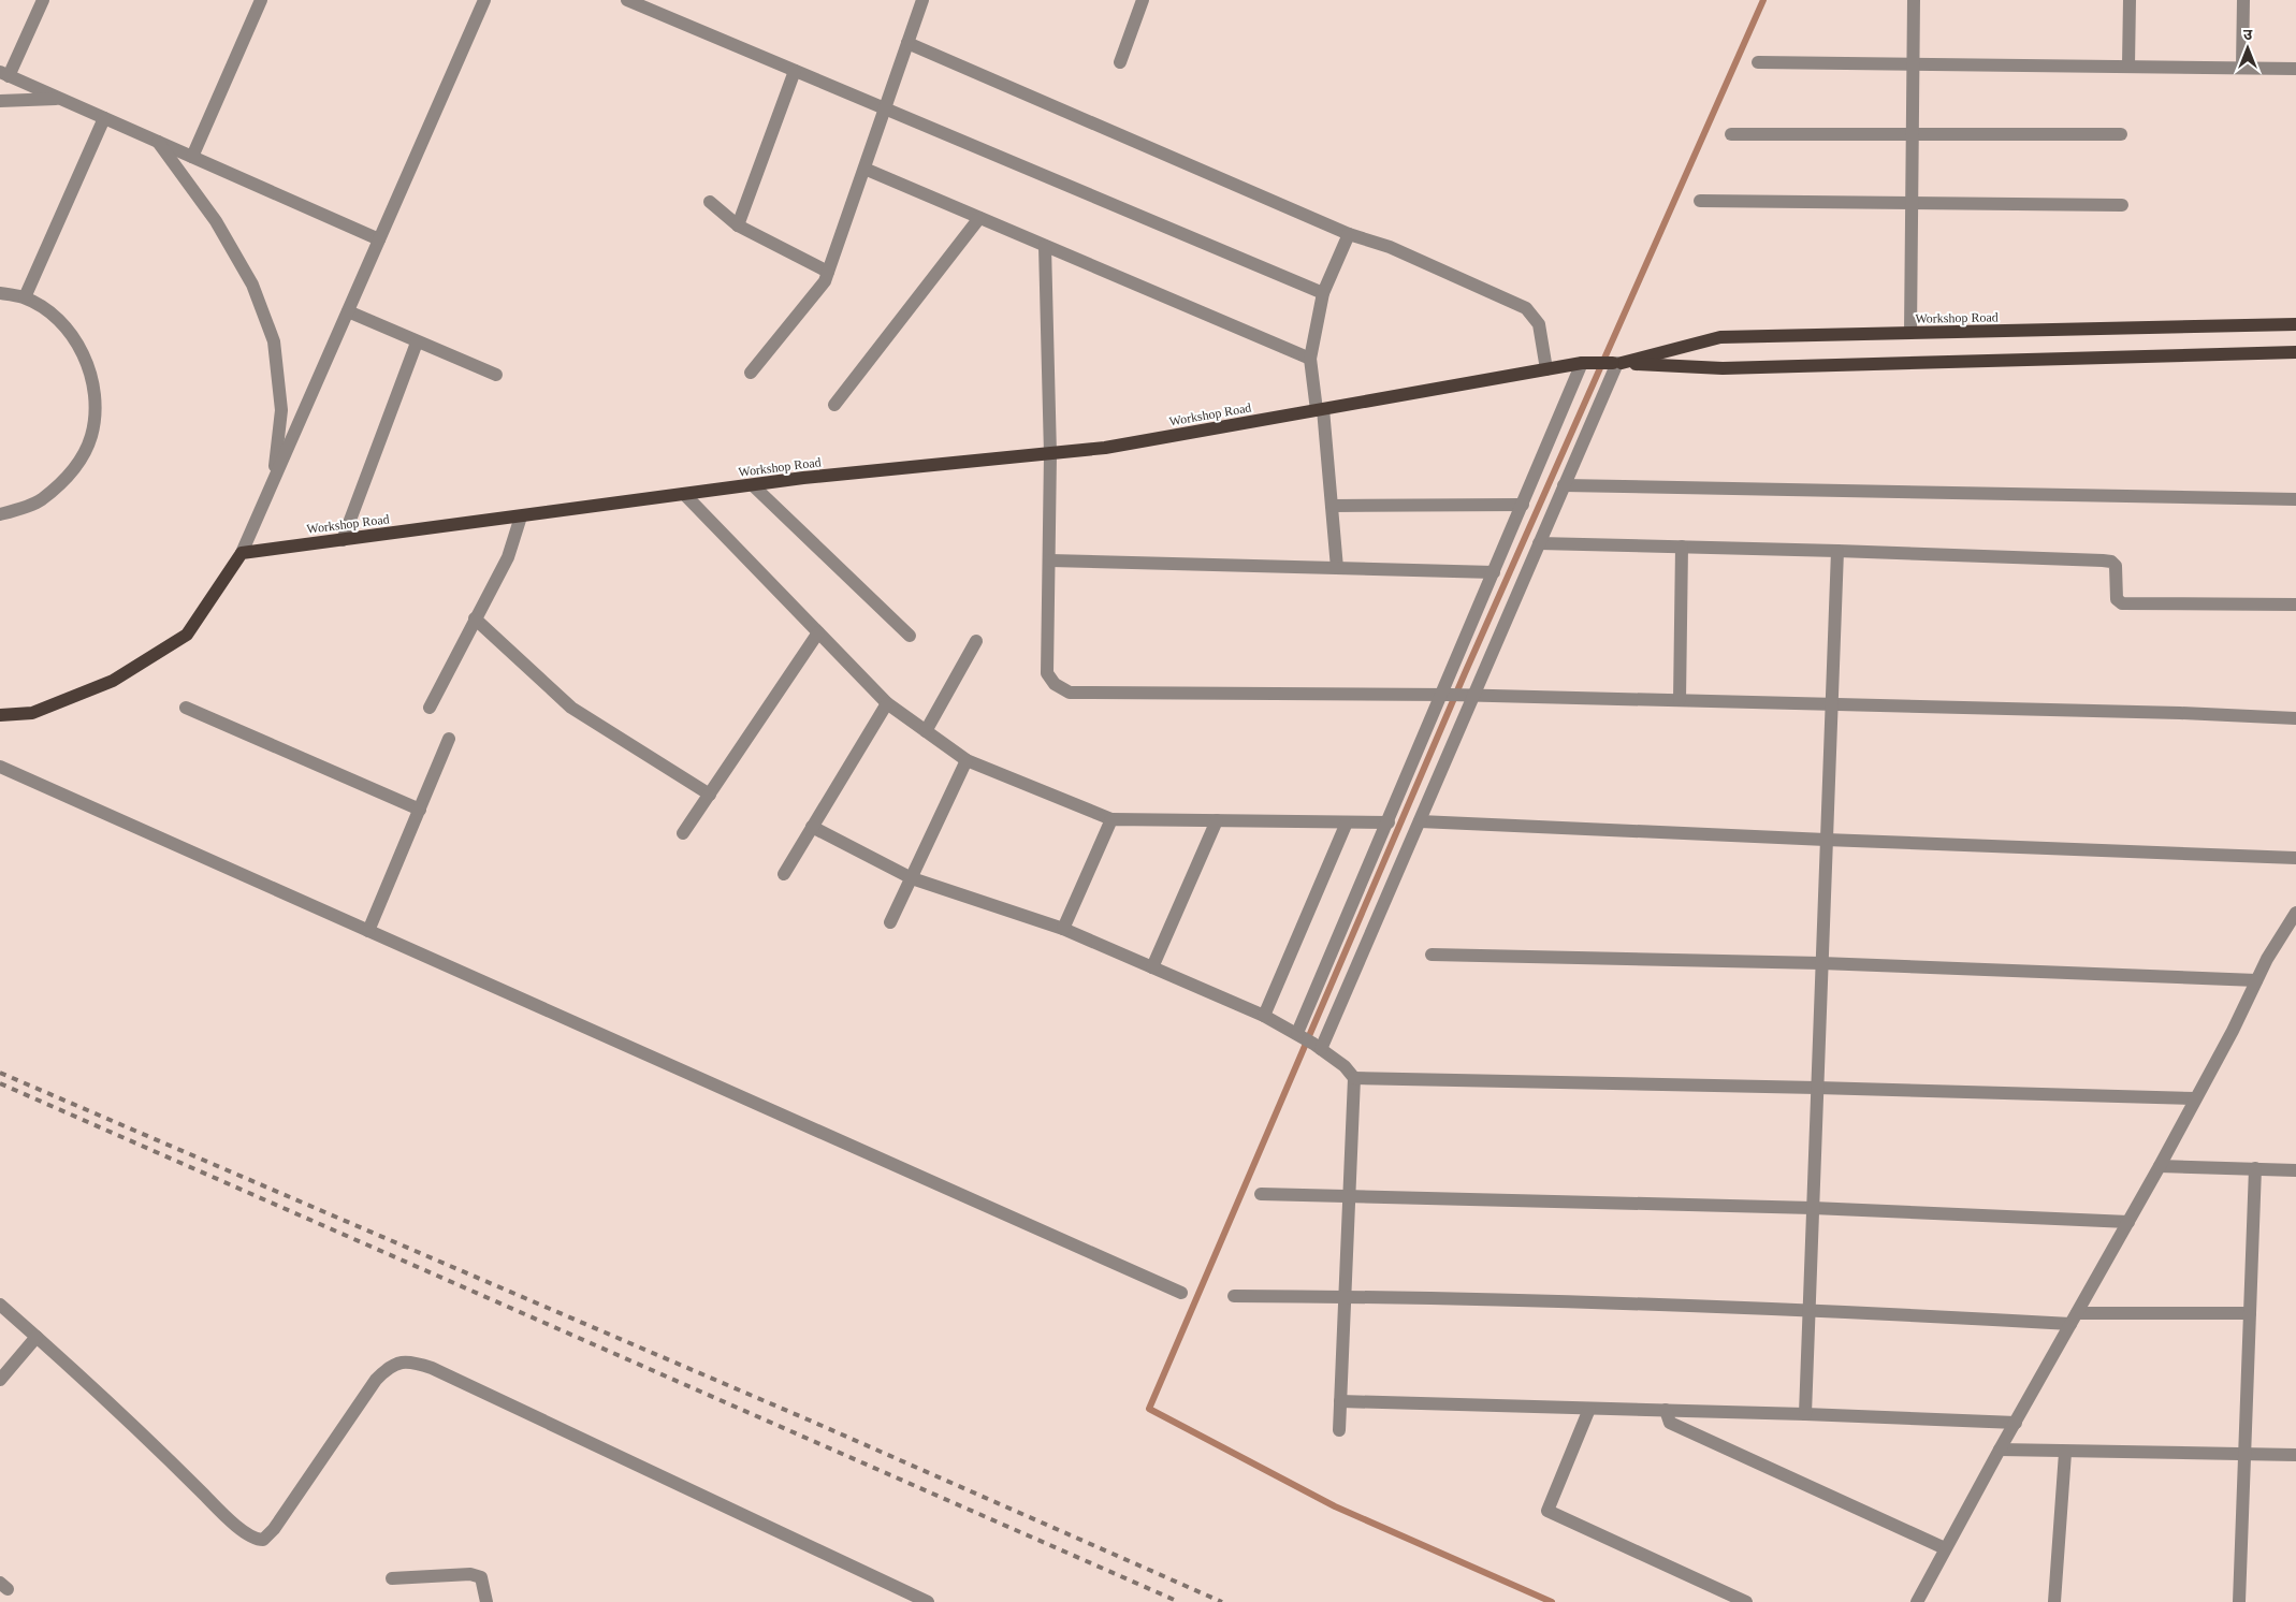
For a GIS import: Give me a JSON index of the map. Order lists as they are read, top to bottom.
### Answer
{
  "streets": {
    "main road": ["Workshop Road"]
  },
  "north": "top"
}
